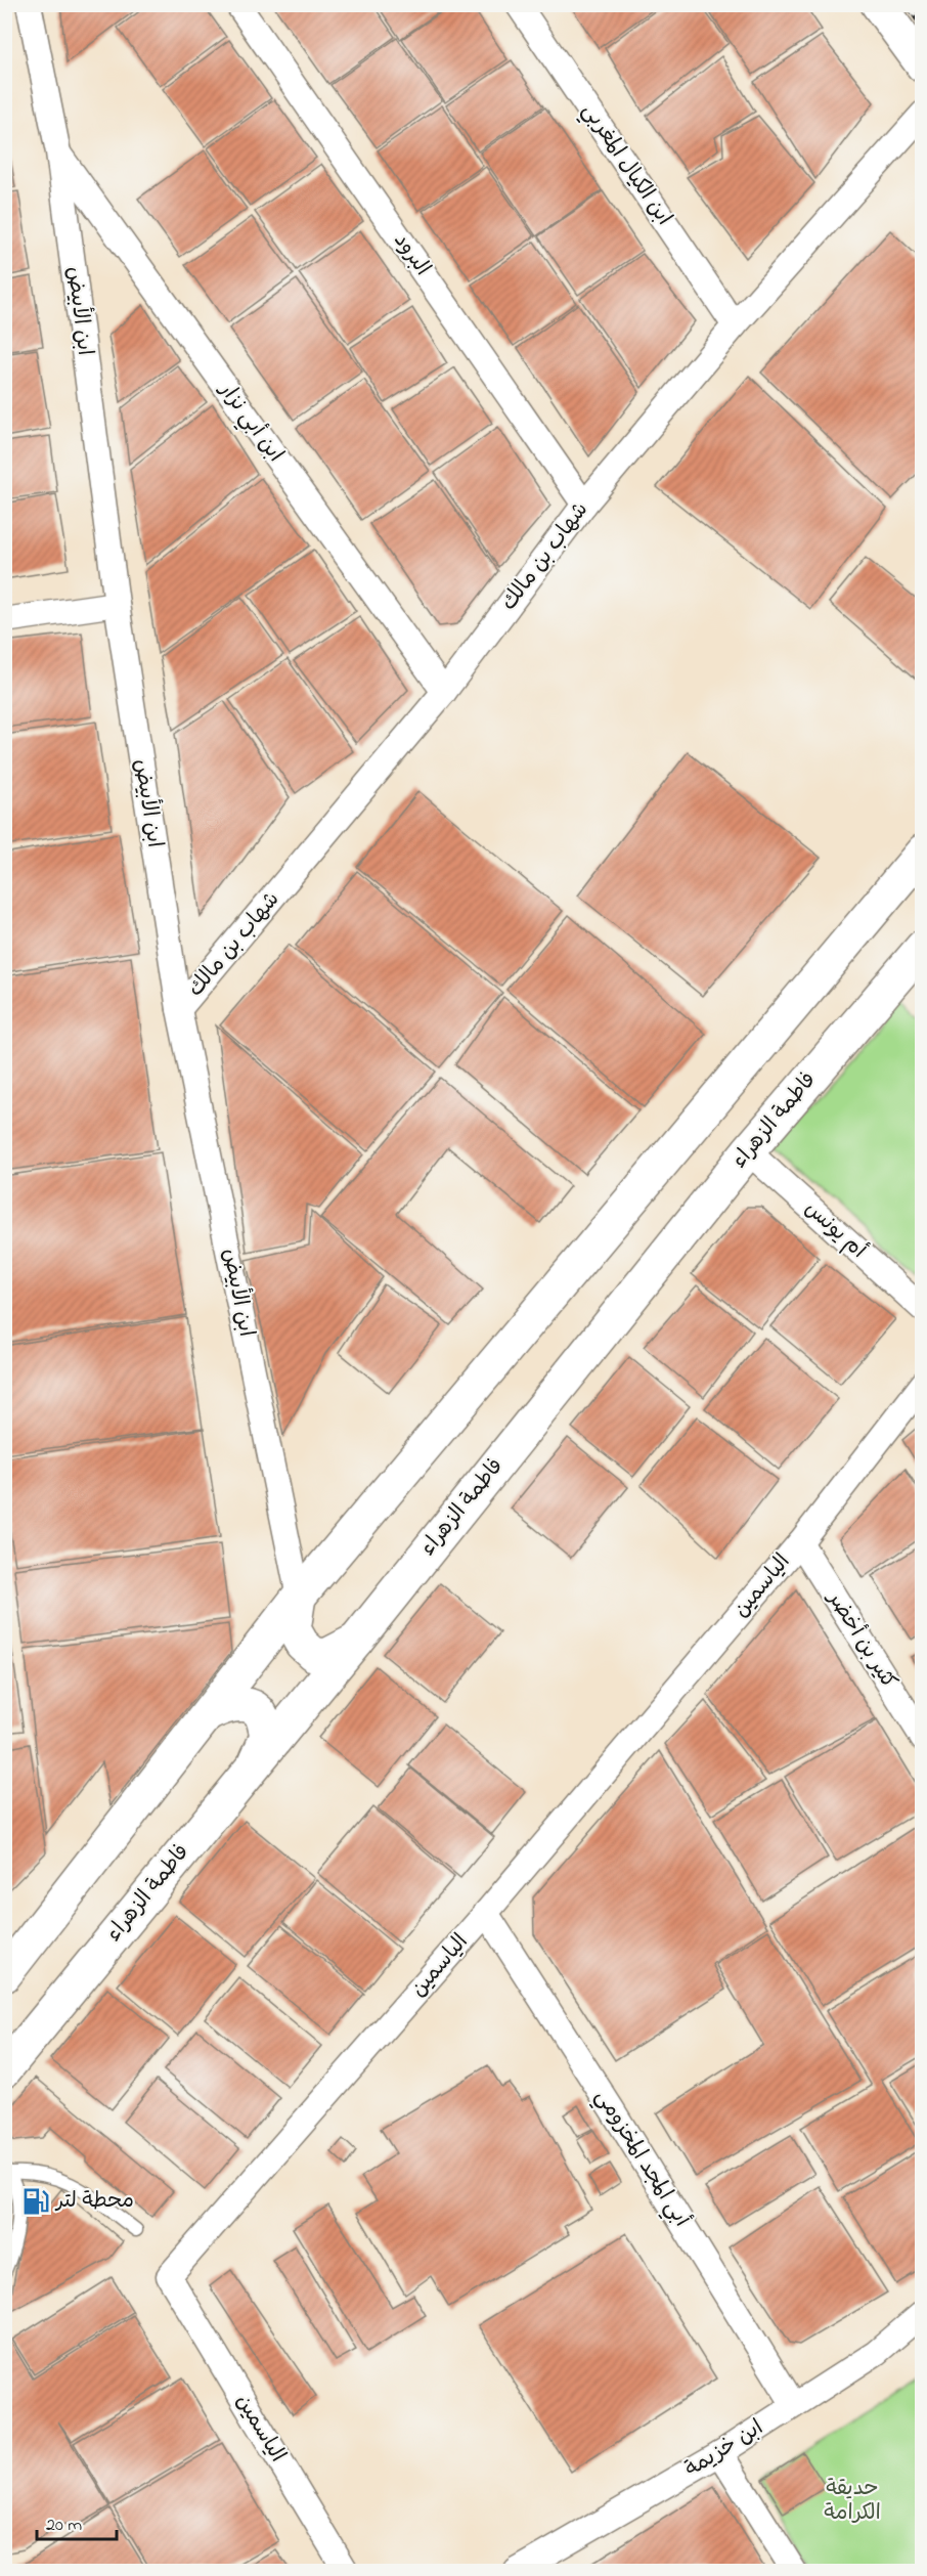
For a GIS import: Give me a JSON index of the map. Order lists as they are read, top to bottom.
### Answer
{
  "streets": {
    "main road": ["فاطمة الزهراء"],
    "street": [
      "ابن الكيال المغربي",
      "البرود",
      "ابن الأبيض",
      "ابن أبي نزار",
      "شهاب بن مالك",
      "أم يونس",
      "الياسمين",
      "كثير بن أخضر",
      "أبي المجد المخزومي",
      "ابن خزيمة"
    ]
  },
  "crossings": [
    ["ابن الكيال المغربي", "شهاب بن مالك"],
    ["البرود", "شهاب بن مالك"],
    ["ابن الأبيض", "ابن أبي نزار"],
    ["ابن الأبيض", "شهاب بن مالك"],
    ["ابن أبي نزار", "شهاب بن مالك"],
    ["فاطمة الزهراء", "أم يونس"],
    ["الياسمين", "كثير بن أخضر"],
    ["الياسمين", "أبي المجد المخزومي"],
    ["أبي المجد المخزومي", "ابن خزيمة"]
  ],
  "parks": ["حديقة الكرامة"],
  "places": {
    "fuel station": ["محطة لتر"]
  },
  "scale_bar": "20 m"
}
